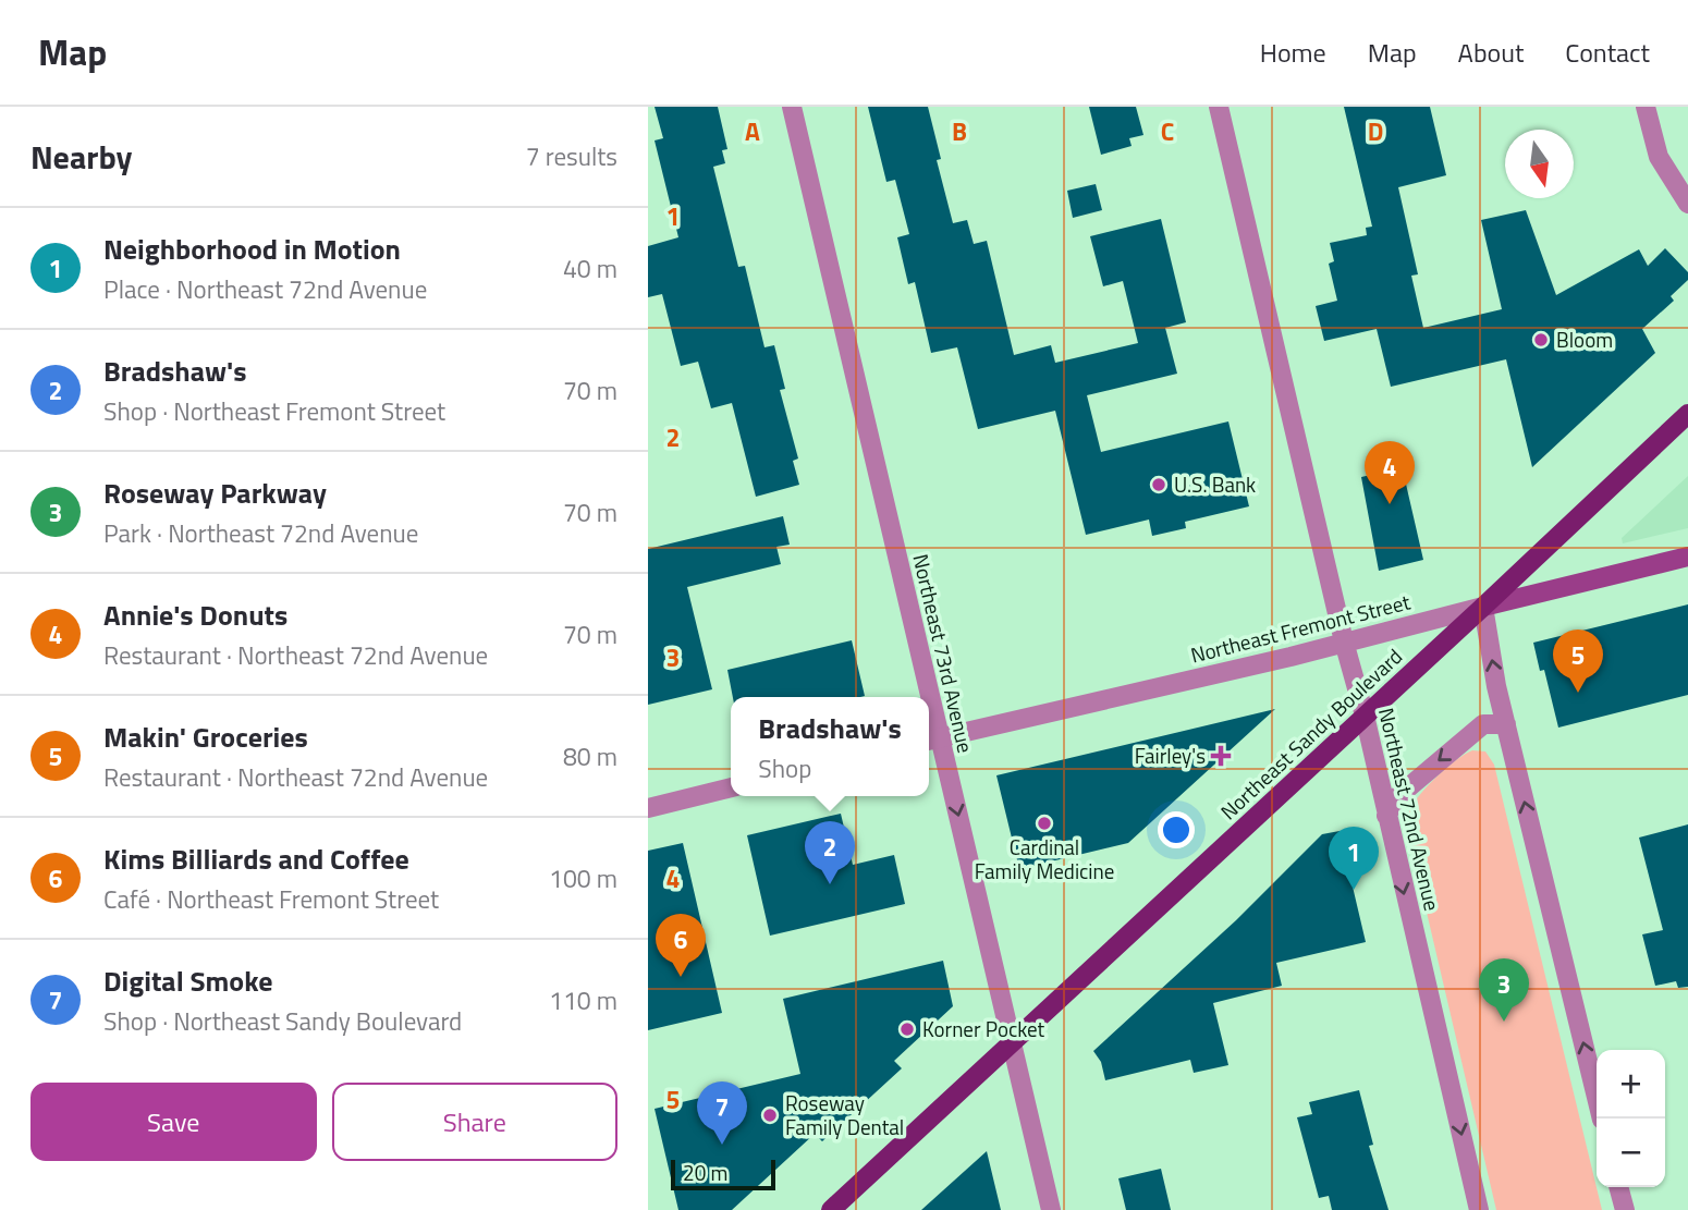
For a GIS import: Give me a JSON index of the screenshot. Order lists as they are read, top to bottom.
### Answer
{
  "streets": {
    "main road": ["Northeast Fremont Street", "Northeast Sandy Boulevard"],
    "street": ["Northeast 73rd Avenue", "Northeast 72nd Avenue"]
  },
  "crossings": [
    ["Northeast Fremont Street", "Northeast 73rd Avenue"],
    ["Northeast Fremont Street", "Northeast Sandy Boulevard"],
    ["Northeast Fremont Street", "Northeast 72nd Avenue"],
    ["Northeast 73rd Avenue", "Northeast Sandy Boulevard"],
    ["Northeast Sandy Boulevard", "Northeast 72nd Avenue"]
  ],
  "places": {
    "other": [
      "Bloom",
      "U.S. Bank",
      "Cardinal Family Medicine",
      "Korner Pocket",
      "Roseway Family Dental"
    ],
    "health": ["Fairley's"]
  },
  "scale_bar": "20 m",
  "north": "bottom",
  "page": {
    "header": "Map",
    "nav": [
      "Home",
      "Map",
      "About",
      "Contact"
    ],
    "heading": ["Nearby", "7 results"],
    "list": [
      {
        "mark": "1",
        "name": "Neighborhood in Motion",
        "note": "Place · Northeast 72nd Avenue",
        "value": "40 m"
      },
      {
        "mark": "2",
        "name": "Bradshaw's",
        "note": "Shop · Northeast Fremont Street",
        "value": "70 m"
      },
      {
        "mark": "3",
        "name": "Roseway Parkway",
        "note": "Park · Northeast 72nd Avenue",
        "value": "70 m"
      },
      {
        "mark": "4",
        "name": "Annie's Donuts",
        "note": "Restaurant · Northeast 72nd Avenue",
        "value": "70 m"
      },
      {
        "mark": "5",
        "name": "Makin' Groceries",
        "note": "Restaurant · Northeast 72nd Avenue",
        "value": "80 m"
      },
      {
        "mark": "6",
        "name": "Kims Billiards and Coffee",
        "note": "Café · Northeast Fremont Street",
        "value": "100 m"
      },
      {
        "mark": "7",
        "name": "Digital Smoke",
        "note": "Shop · Northeast Sandy Boulevard",
        "value": "110 m"
      }
    ],
    "pins": [
      "4",
      "5",
      "2",
      "1",
      "6",
      "3",
      "7"
    ],
    "popup": ["Bradshaw's", "Shop"],
    "map_buttons": ["+", "−"],
    "buttons": ["Save", "Share"],
    "scale": "20 m"
  },
  "grid": {
    "columns": [
      "A",
      "B",
      "C",
      "D"
    ],
    "rows": [
      "1",
      "2",
      "3",
      "4",
      "5"
    ]
  }
}
